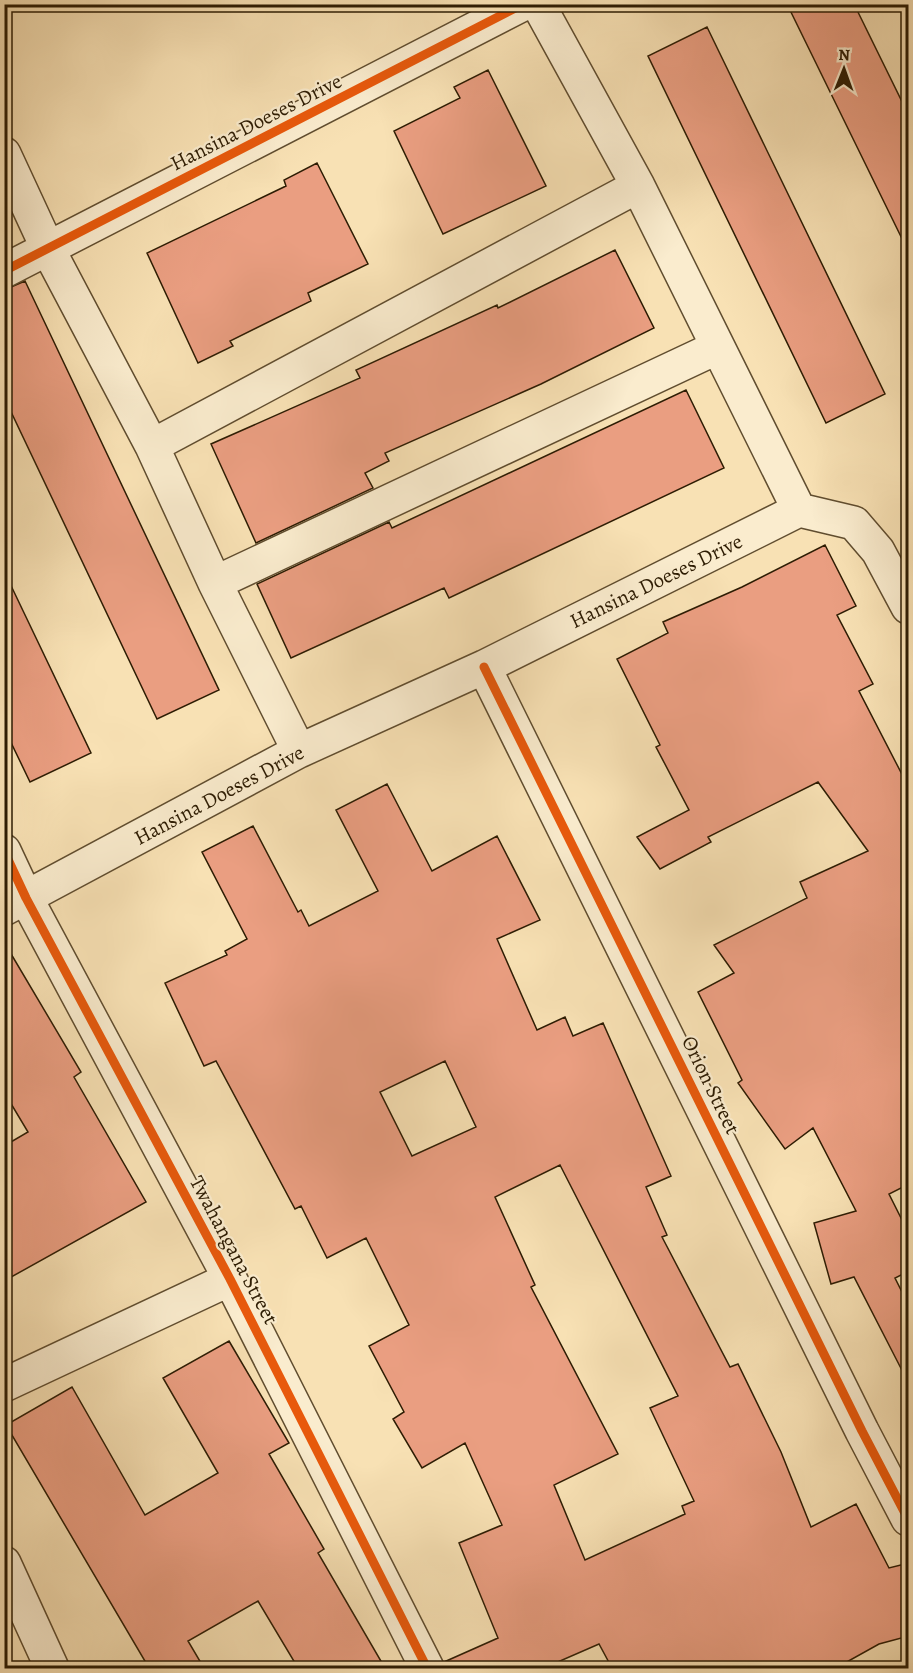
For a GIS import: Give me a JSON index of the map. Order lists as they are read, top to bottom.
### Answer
{
  "streets": {
    "street": ["Hansina Doeses Drive", "Orion Street", "Twahangana Street"]
  },
  "crossings": [
    ["Hansina Doeses Drive", "Orion Street"],
    ["Hansina Doeses Drive", "Twahangana Street"]
  ],
  "north": "top"
}
